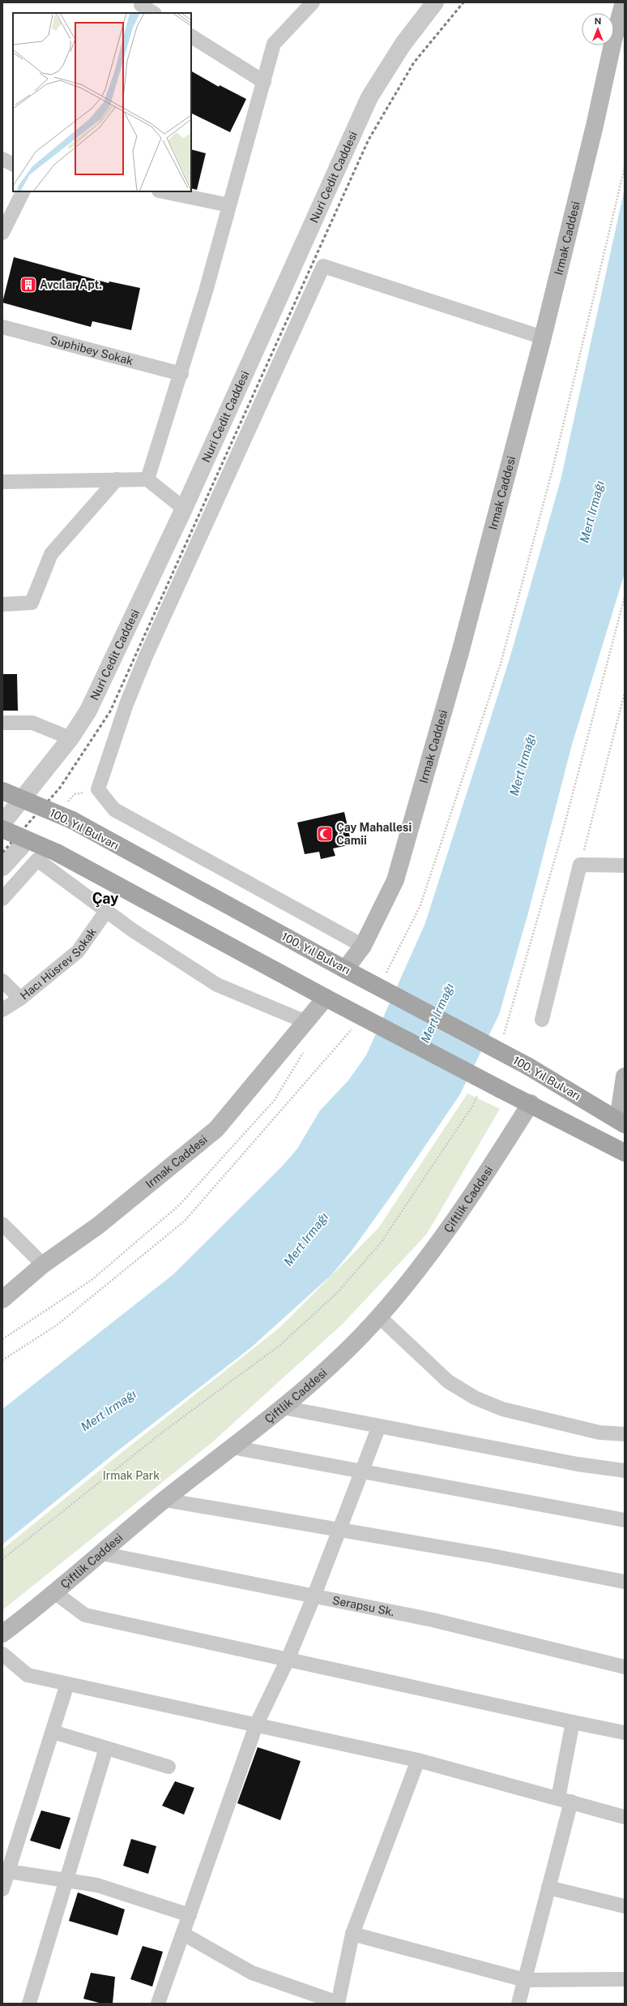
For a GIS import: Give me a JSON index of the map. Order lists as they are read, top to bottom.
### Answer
{
  "streets": {
    "main road": ["Irmak Caddesi", "100. Yıl Bulvarı", "Çiftlik Caddesi"],
    "street": [
      "Nuri Cedit Caddesi",
      "Suphibey Sokak",
      "Hacı Hüsrev Sokak",
      "Serapsu Sk."
    ]
  },
  "crossings": [
    ["Irmak Caddesi", "100. Yıl Bulvarı"],
    ["Çiftlik Caddesi", "Serapsu Sk."]
  ],
  "districts": ["Çay"],
  "water": ["Mert Irmağı"],
  "parks": ["Irmak Park"],
  "places": {
    "building": ["Avcılar Apt."],
    "mosque": ["Çay Mahallesi Camii"]
  },
  "north": "top"
}
